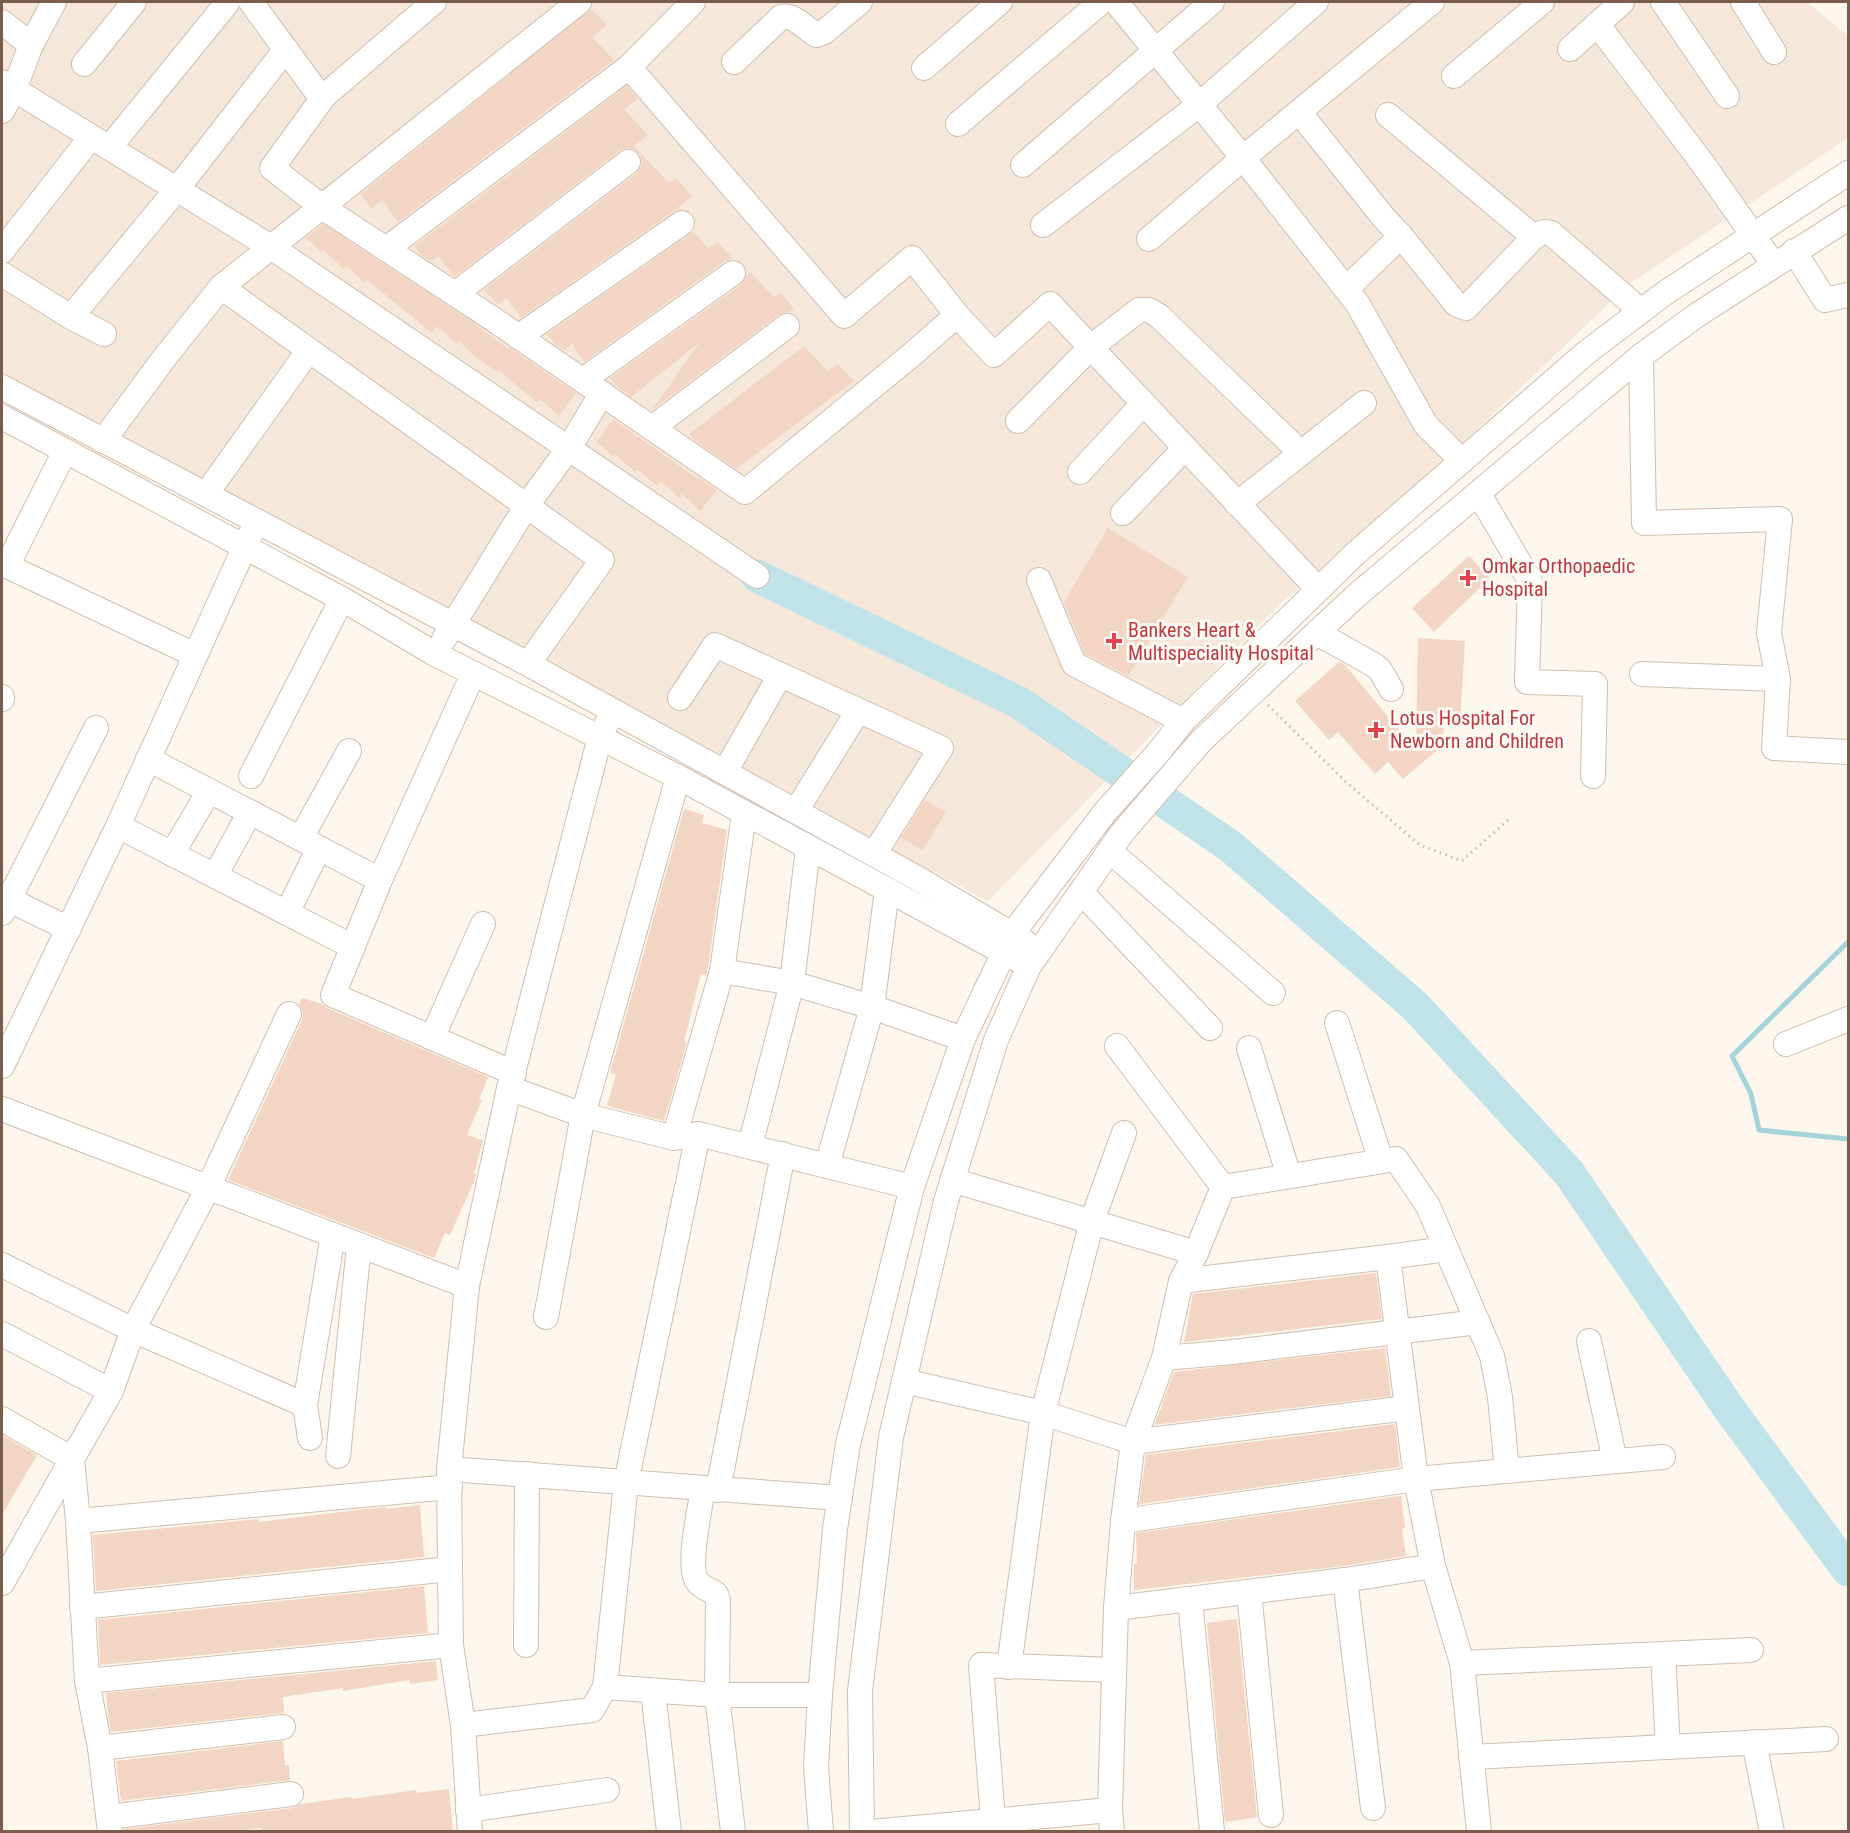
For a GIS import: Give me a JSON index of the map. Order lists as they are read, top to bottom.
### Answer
{
  "places": {
    "health": ["Omkar Orthopaedic Hospital", "Bankers Heart & Multispeciality Hospital", "Lotus Hospital For Newborn and Children"]
  }
}
